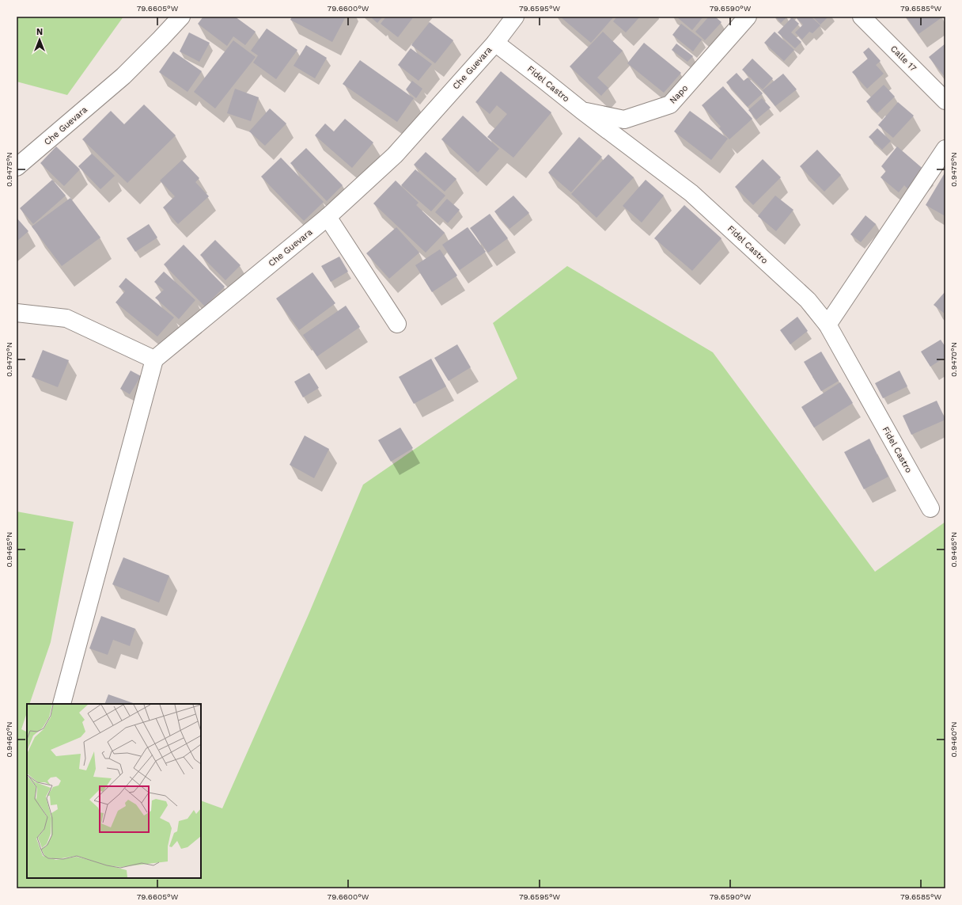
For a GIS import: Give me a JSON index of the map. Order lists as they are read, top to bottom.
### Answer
{
  "streets": {
    "street": [
      "Calle 17",
      "Che Guevara",
      "Fidel Castro",
      "Napo"
    ]
  },
  "crossings": [
    ["Che Guevara", "Fidel Castro"],
    ["Fidel Castro", "Napo"]
  ],
  "north": "top",
  "coordinates": [
    "79.6605°W",
    "79.6600°W",
    "79.6595°W",
    "79.6590°W",
    "79.6585°W",
    "0.9475°N",
    "0.9470°N",
    "0.9465°N",
    "0.9460°N"
  ]
}
